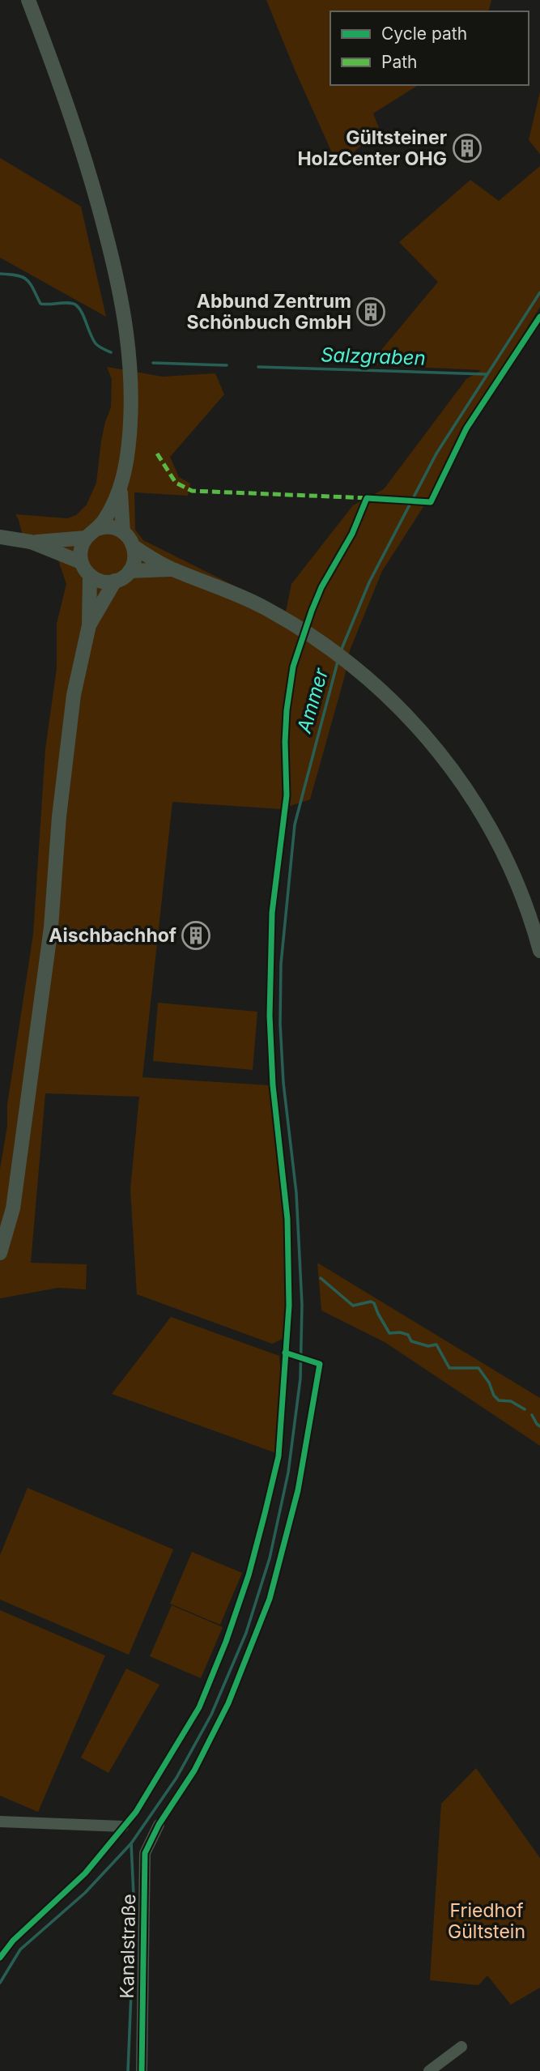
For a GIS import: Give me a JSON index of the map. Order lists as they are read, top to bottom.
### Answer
{
  "streets": {
    "street": ["Kanalstraße"]
  },
  "water": ["Salzgraben", "Ammer"],
  "parks": ["Friedhof Gültstein"],
  "places": {
    "building": ["Gültsteiner HolzCenter OHG", "Abbund Zentrum Schönbuch GmbH", "Aischbachhof"]
  },
  "legend": ["Cycle path", "Path"]
}
